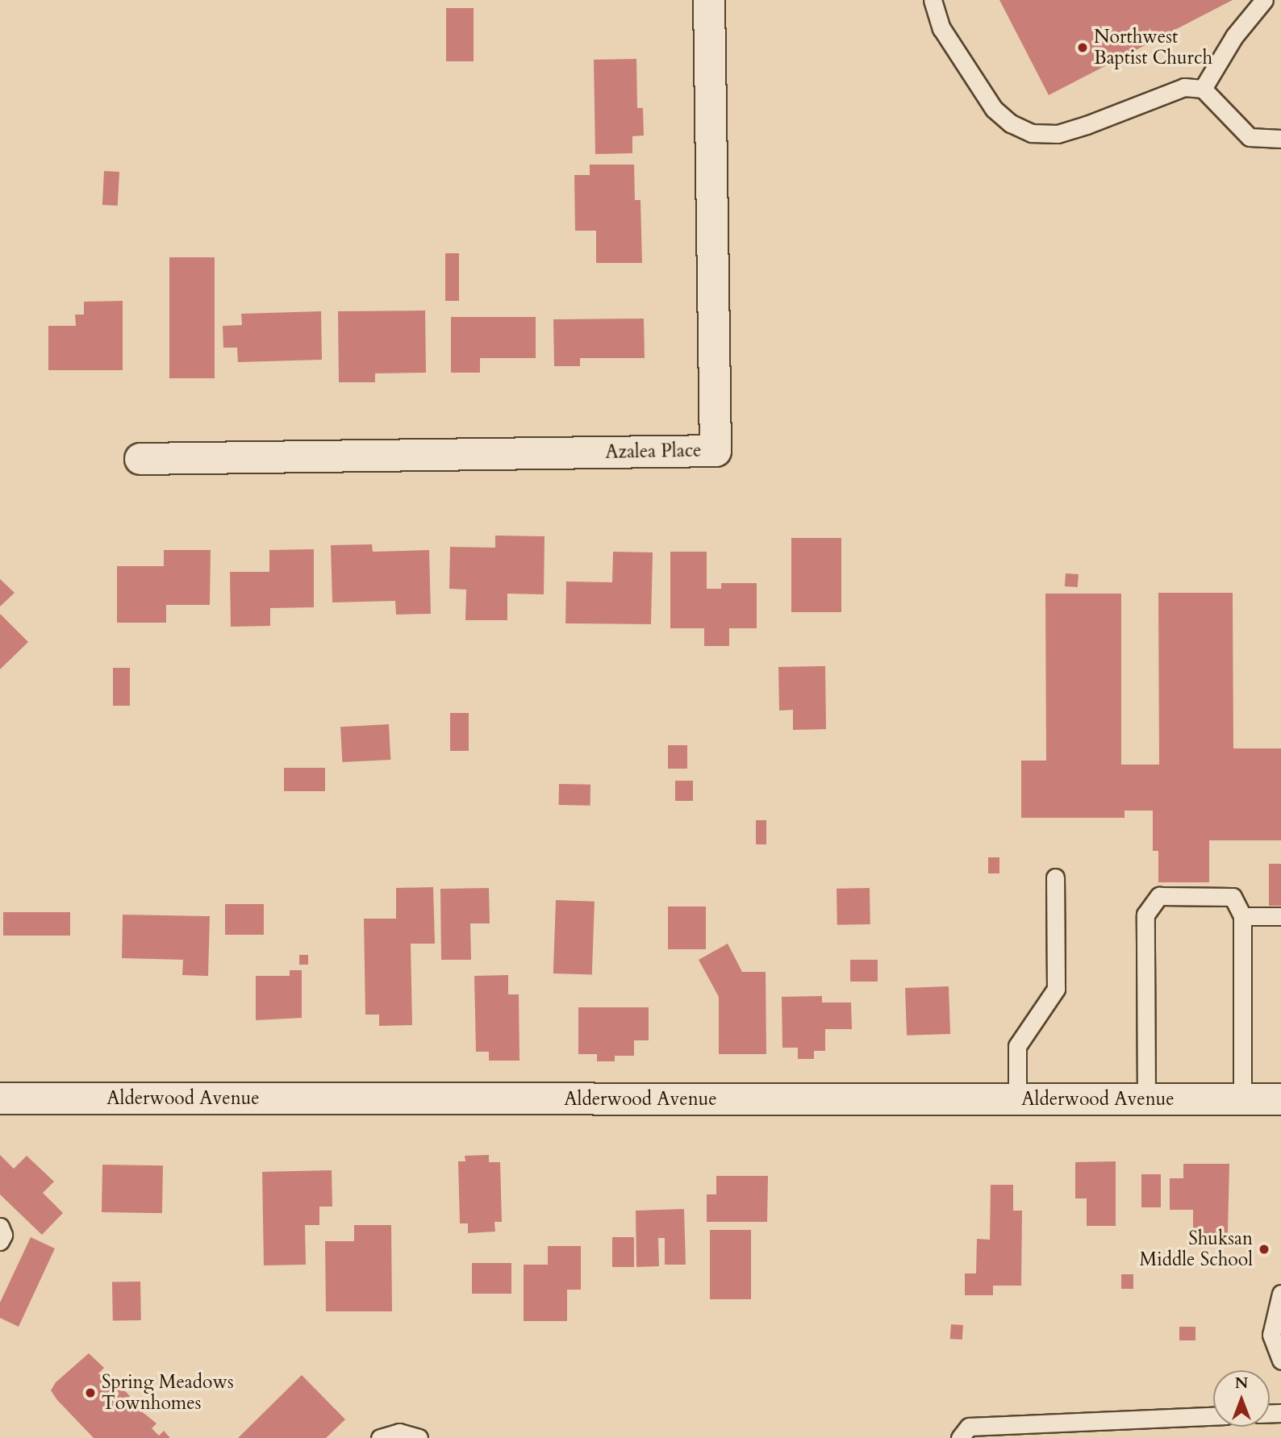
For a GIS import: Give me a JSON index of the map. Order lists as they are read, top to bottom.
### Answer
{
  "streets": {
    "street": ["Azalea Place", "Alderwood Avenue"]
  },
  "places": ["Northwest Baptist Church", "Shuksan Middle School", "Spring Meadows Townhomes"],
  "north": "top"
}
